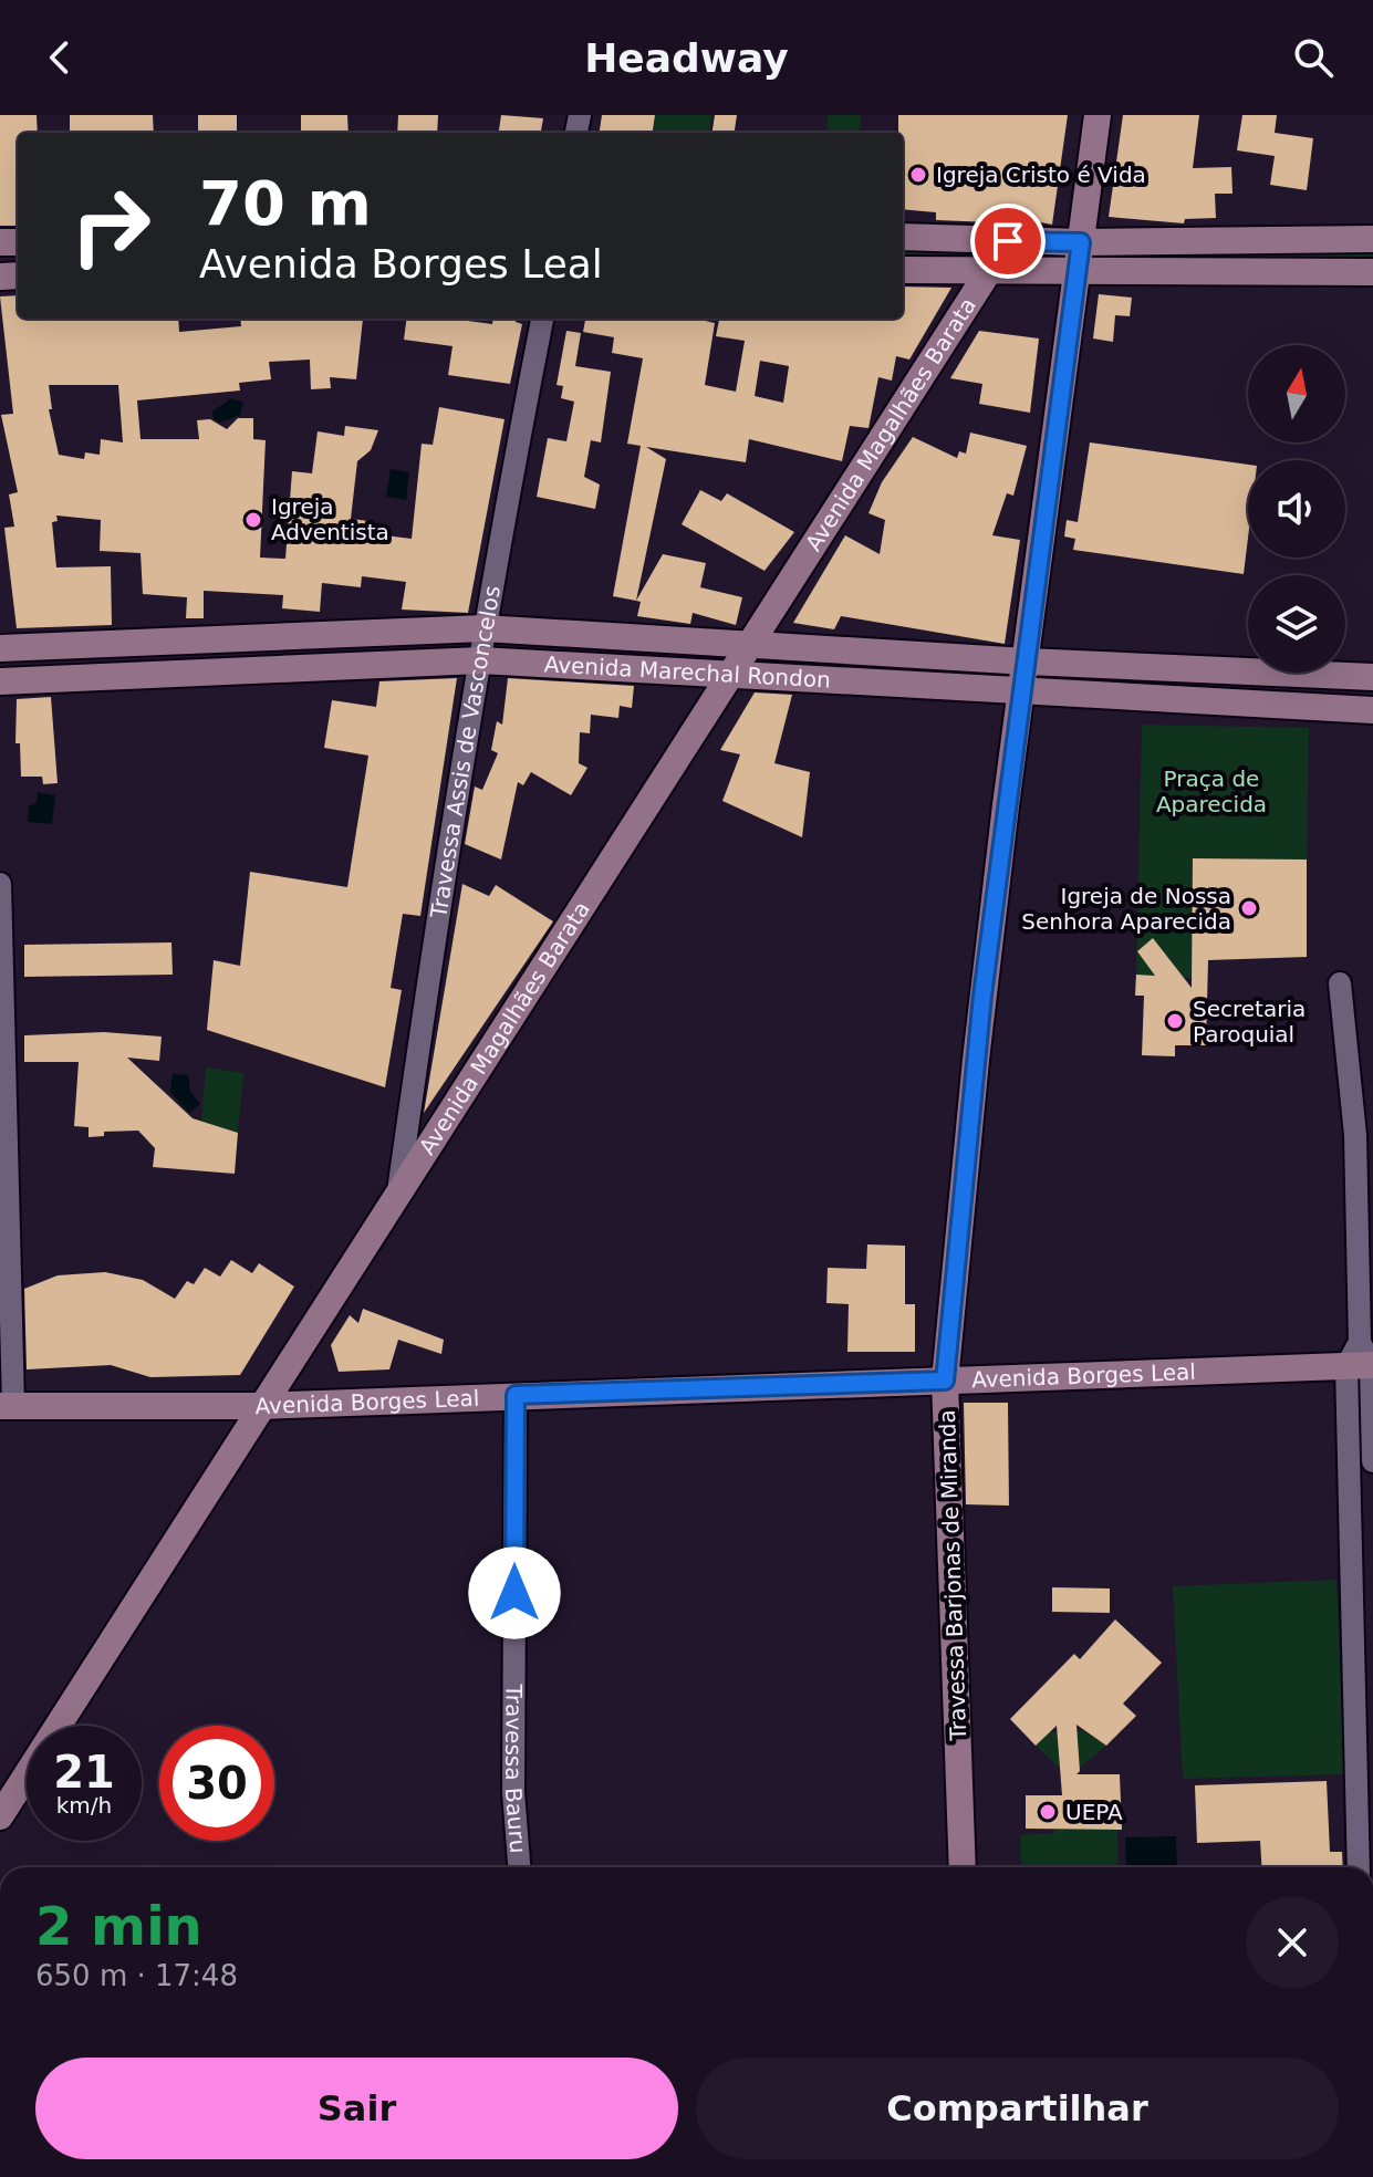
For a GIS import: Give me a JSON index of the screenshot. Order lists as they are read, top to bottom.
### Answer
{
  "streets": {
    "main road": [
      "Avenida Magalhães Barata",
      "Avenida Marechal Rondon",
      "Avenida Borges Leal",
      "Travessa Barjonas de Miranda"
    ],
    "street": ["Travessa Assis de Vasconcelos", "Travessa Bauru"]
  },
  "crossings": [
    ["Avenida Magalhães Barata", "Avenida Marechal Rondon"],
    ["Avenida Magalhães Barata", "Travessa Assis de Vasconcelos"],
    ["Avenida Magalhães Barata", "Avenida Borges Leal"],
    ["Avenida Marechal Rondon", "Travessa Assis de Vasconcelos"],
    ["Avenida Marechal Rondon", "Travessa Barjonas de Miranda"],
    ["Avenida Borges Leal", "Travessa Barjonas de Miranda"],
    ["Avenida Borges Leal", "Travessa Bauru"]
  ],
  "parks": ["Praça de Aparecida"],
  "places": [
    "Igreja Cristo é Vida",
    "Igreja Adventista",
    "Igreja de Nossa Senhora Aparecida",
    "Secretaria Paroquial",
    "UEPA"
  ],
  "north": "top",
  "page": {
    "header": "Headway",
    "turn": ["70 m", "Avenida Borges Leal"],
    "speed": "21 km/h",
    "limit": "30",
    "heading": ["2 min", "650 m · 17:48"],
    "buttons": ["Sair", "Compartilhar"]
  }
}
